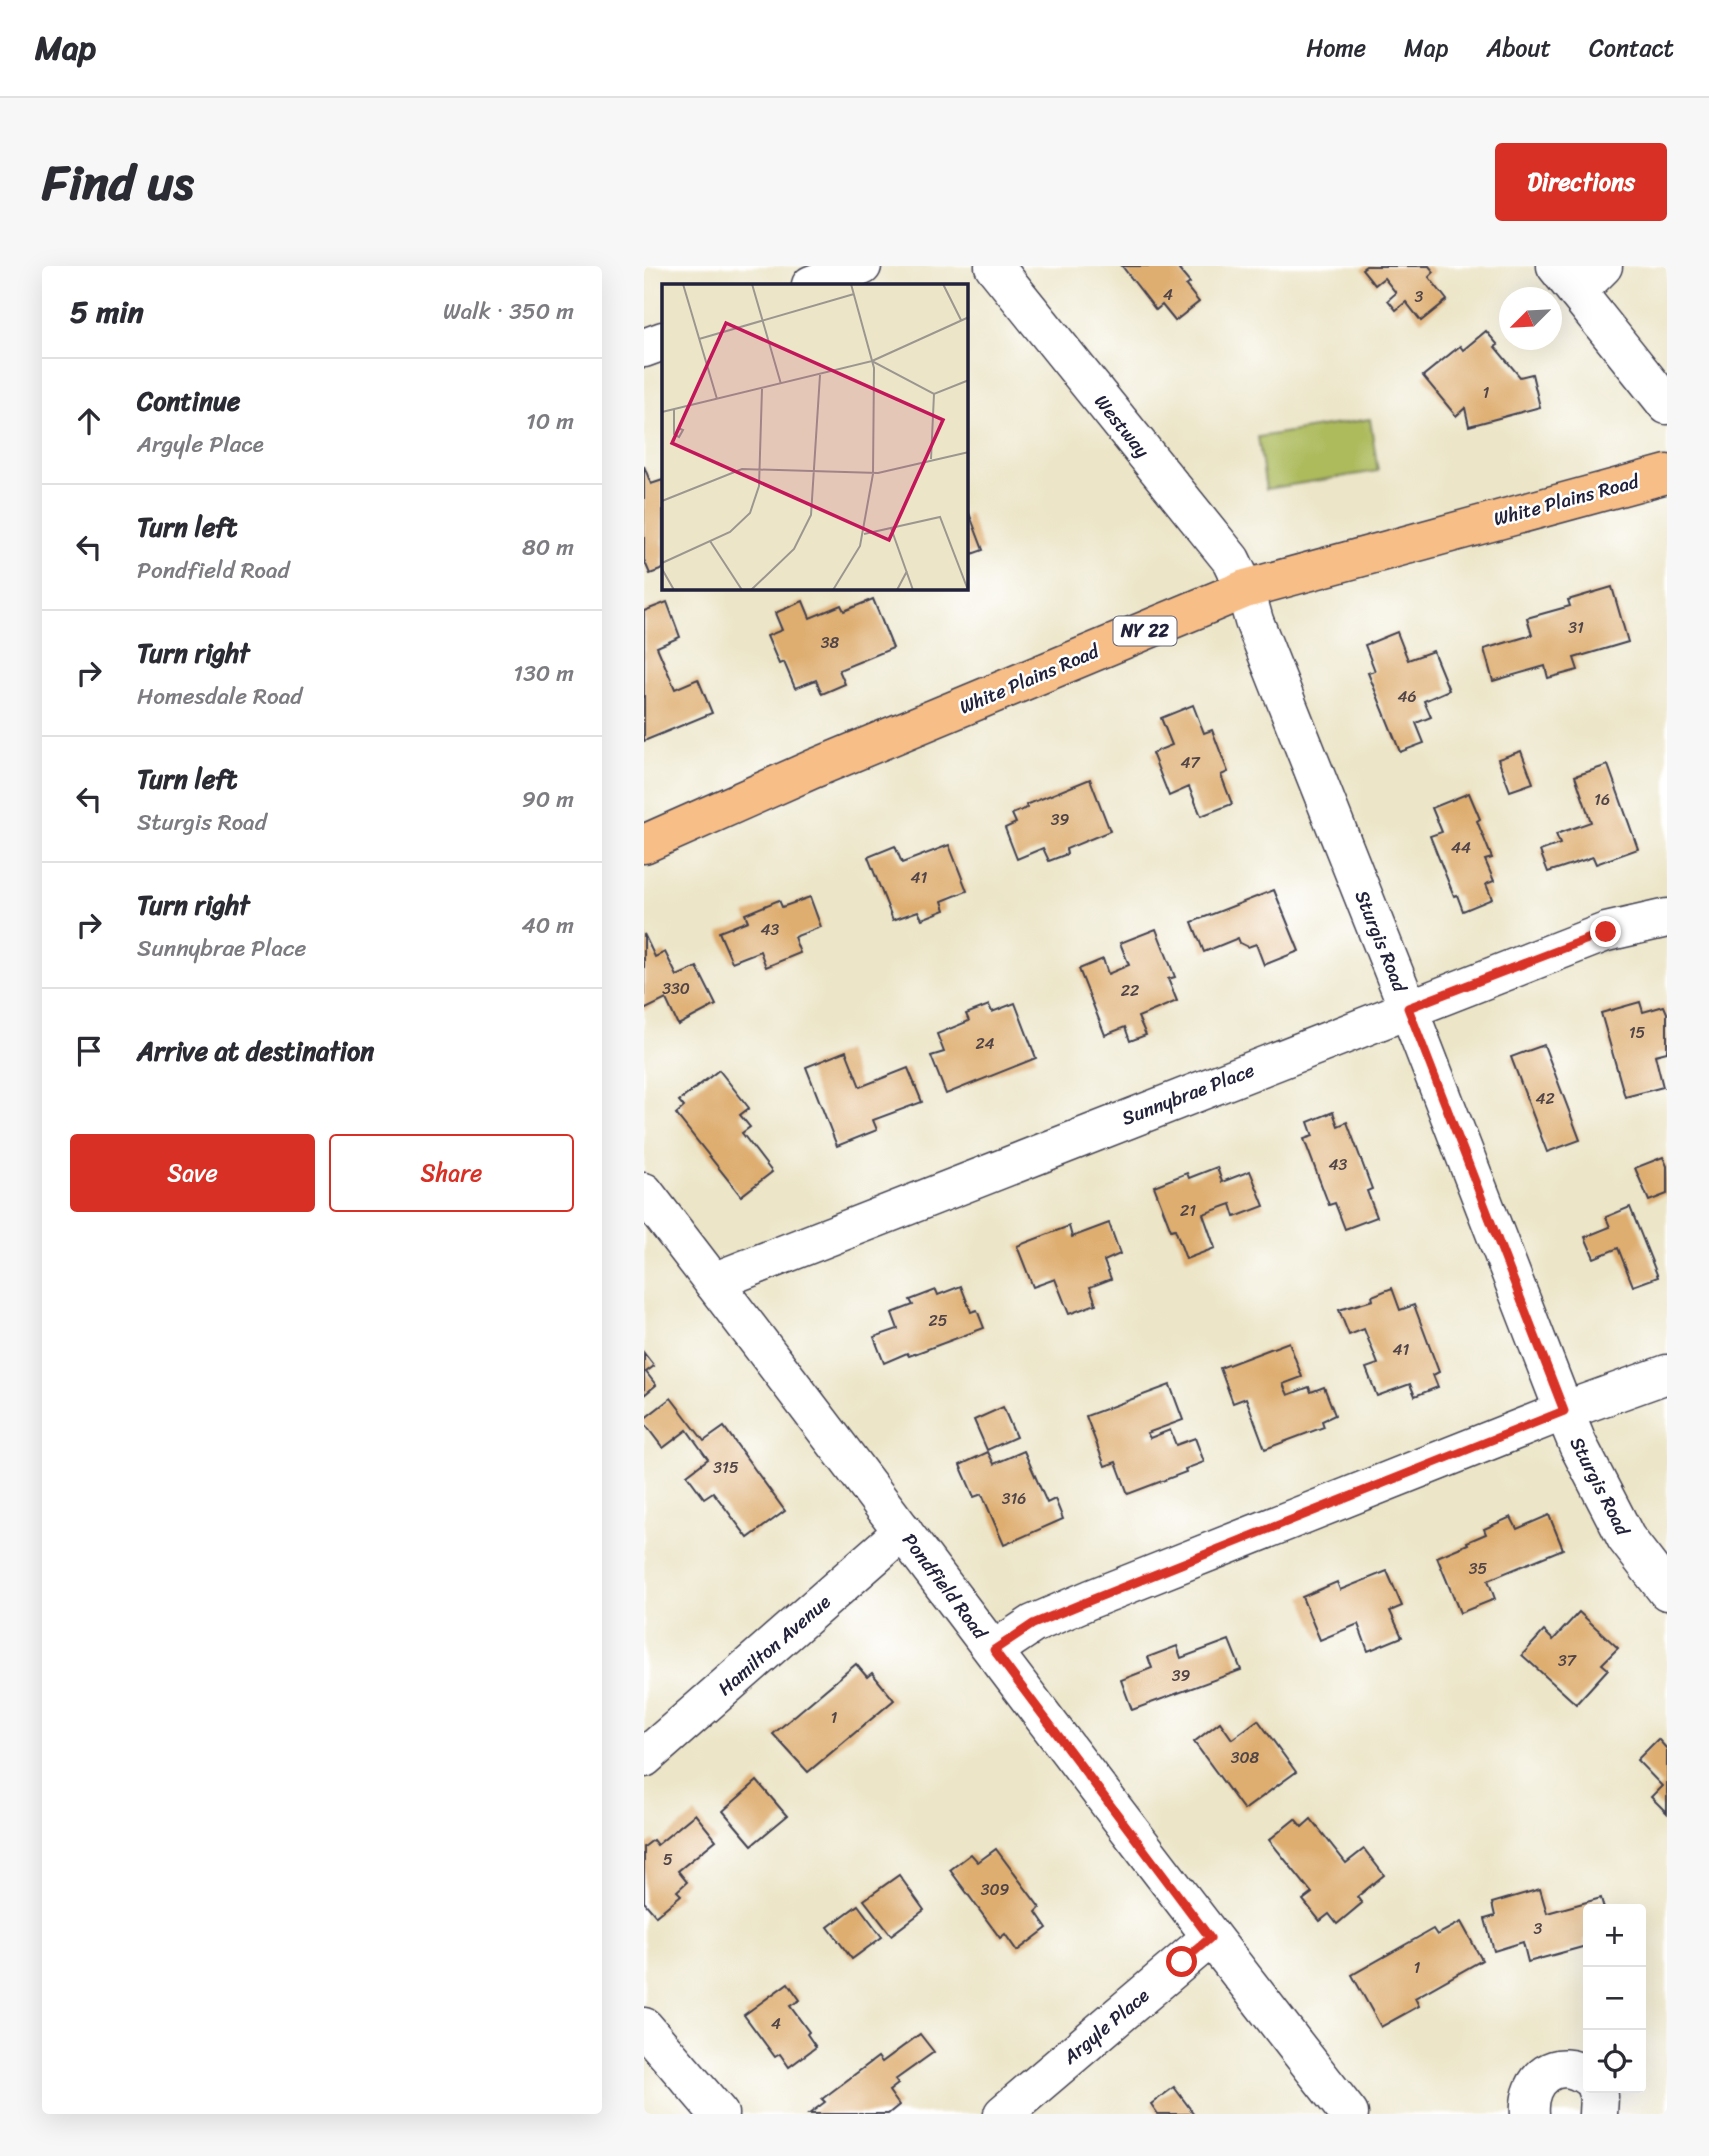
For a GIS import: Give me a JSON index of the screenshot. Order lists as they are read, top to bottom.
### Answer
{
  "streets": {
    "main road": ["White Plains Road", "NY 22"],
    "street": [
      "Westway",
      "Sturgis Road",
      "Sunnybrae Place",
      "Pondfield Road",
      "Hamilton Avenue",
      "Argyle Place"
    ]
  },
  "crossings": [
    ["Westway", "White Plains Road"],
    ["Westway", "Sturgis Road"],
    ["White Plains Road", "Sturgis Road"],
    ["Sturgis Road", "Sunnybrae Place"],
    ["Sunnybrae Place", "Pondfield Road"],
    ["Pondfield Road", "Hamilton Avenue"],
    ["Pondfield Road", "Argyle Place"]
  ],
  "house_numbers": [
    "4",
    "3",
    "1",
    "31",
    "38",
    "46",
    "47",
    "16",
    "39",
    "44",
    "41",
    "43",
    "330",
    "22",
    "15",
    "24",
    "42",
    "43",
    "21",
    "25",
    "41",
    "315",
    "316",
    "35",
    "37",
    "39",
    "1",
    "308",
    "5",
    "309",
    "3",
    "1",
    "4"
  ],
  "north": "bottom left",
  "page": {
    "header": "Map",
    "nav": [
      "Home",
      "Map",
      "About",
      "Contact"
    ],
    "title": "Find us",
    "buttons": [
      "Directions",
      ["Save", "Share"]
    ],
    "heading": ["5 min", "Walk · 350 m"],
    "list": [
      ["Continue", "Argyle Place", "10 m"],
      ["Turn left", "Pondfield Road", "80 m"],
      ["Turn right", "Homesdale Road", "130 m"],
      ["Turn left", "Sturgis Road", "90 m"],
      ["Turn right", "Sunnybrae Place", "40 m"],
      "Arrive at destination"
    ],
    "map_buttons": ["+", "−"]
  }
}
